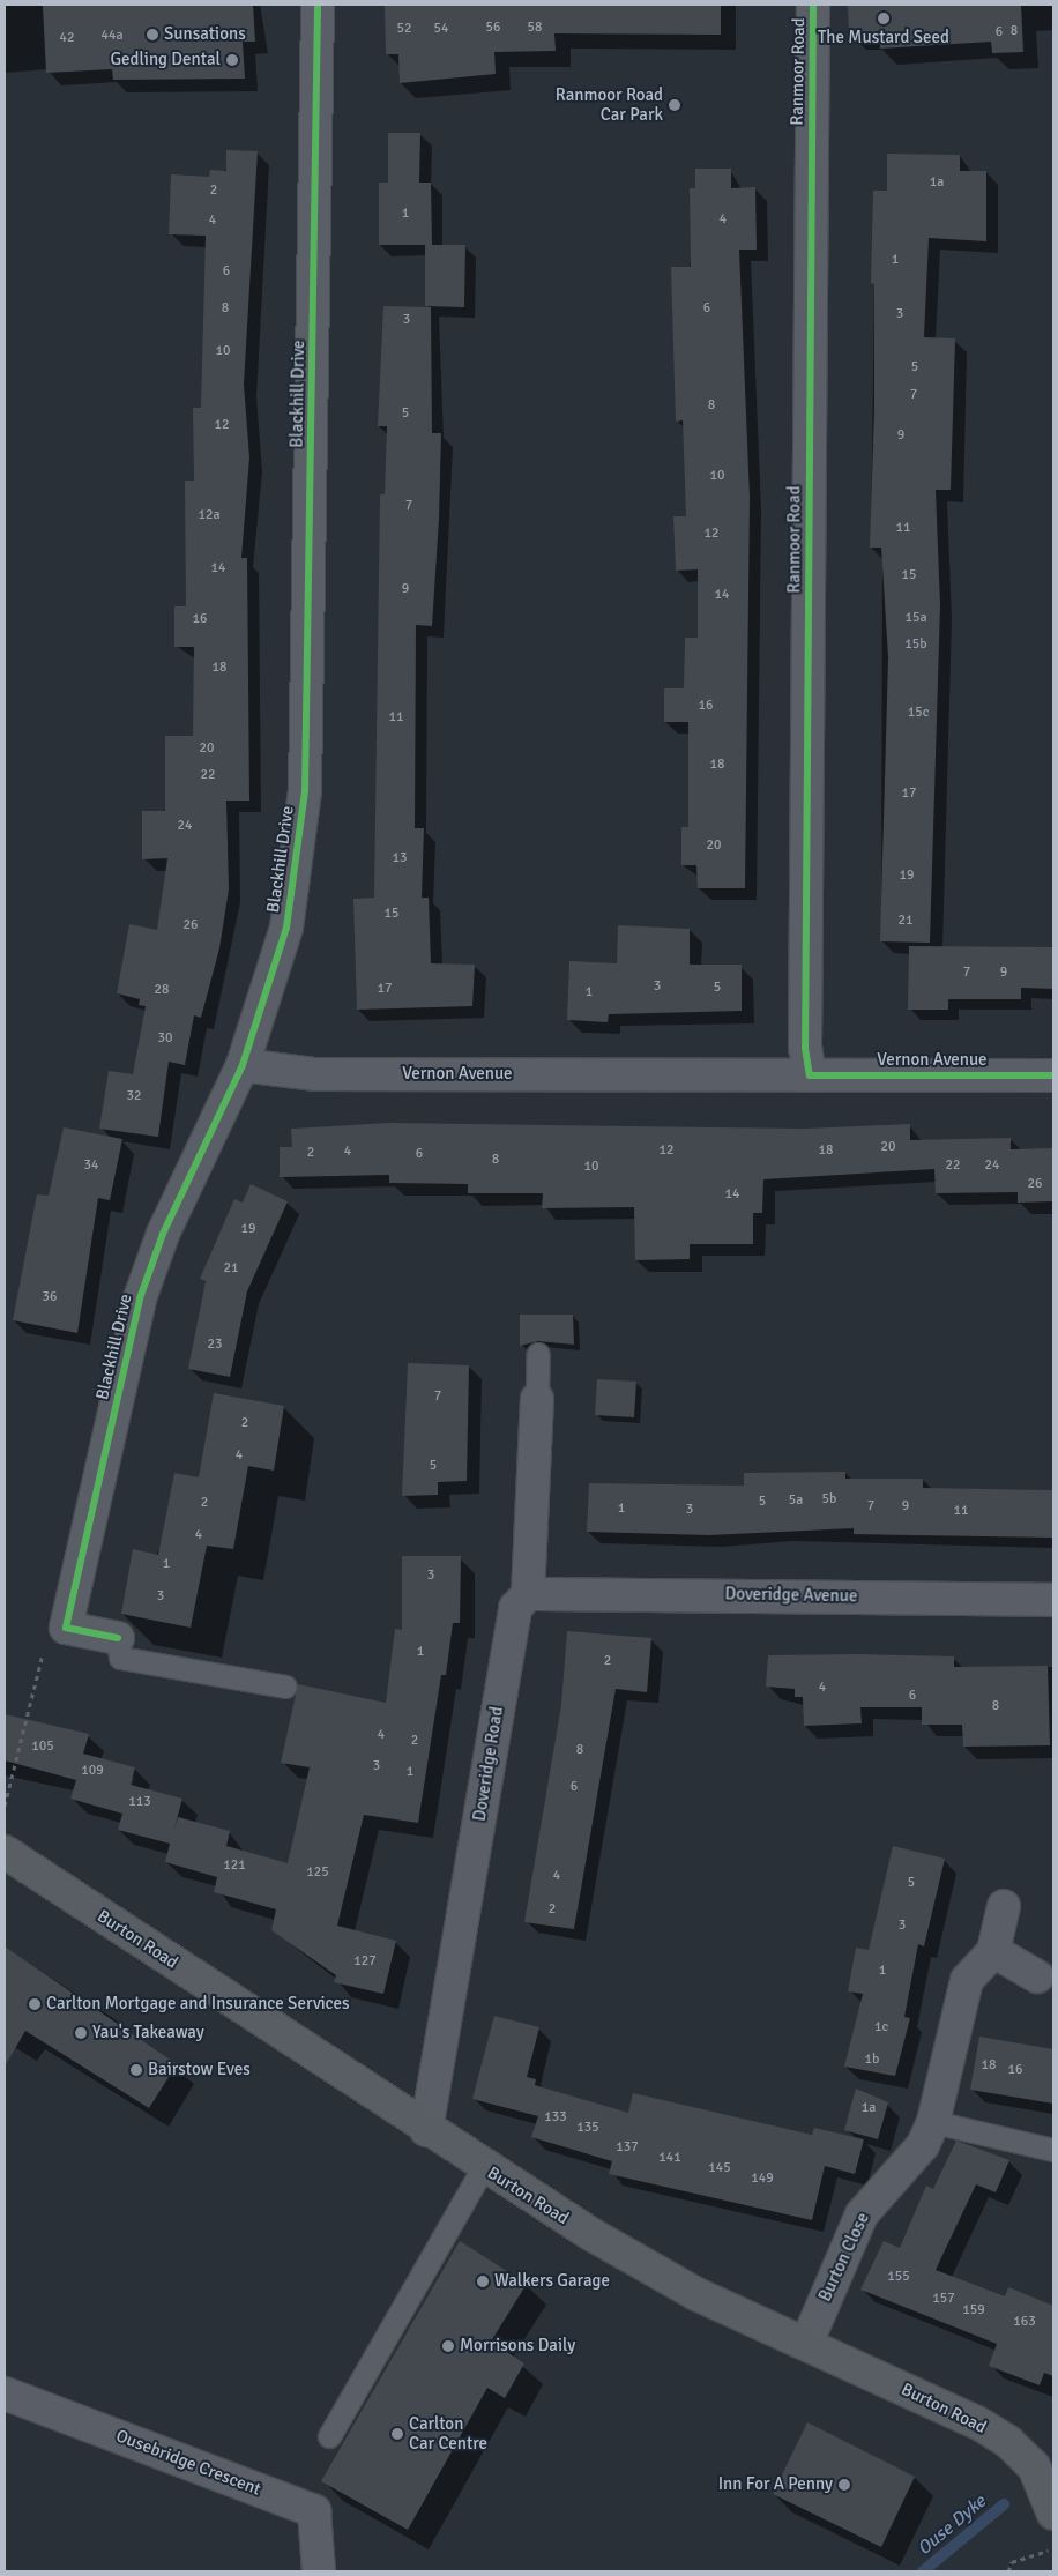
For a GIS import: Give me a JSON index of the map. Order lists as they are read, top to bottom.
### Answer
{
  "streets": {
    "main road": ["Burton Road"],
    "street": [
      "Ranmoor Road",
      "Blackhill Drive",
      "Vernon Avenue",
      "Doveridge Avenue",
      "Doveridge Road",
      "Burton Close",
      "Ousebridge Crescent"
    ]
  },
  "crossings": [
    ["Ranmoor Road", "Vernon Avenue"],
    ["Blackhill Drive", "Vernon Avenue"],
    ["Doveridge Avenue", "Doveridge Road"],
    ["Doveridge Road", "Burton Road"],
    ["Burton Road", "Burton Close"]
  ],
  "water": ["Ouse Dyke"],
  "places": [
    "The Mustard Seed",
    "Sunsations",
    "Gedling Dental",
    "Ranmoor Road Car Park",
    "Carlton Mortgage and Insurance Services",
    "Yau's Takeaway",
    "Bairstow Eves",
    "Walkers Garage",
    "Morrisons Daily",
    "Carlton Car Centre",
    "Inn For A Penny"
  ],
  "house_numbers": [
    "56",
    "58",
    "52",
    "54",
    "8",
    "6",
    "44a",
    "42",
    "1a",
    "2",
    "1",
    "4",
    "4",
    "1",
    "6",
    "8",
    "6",
    "3",
    "3",
    "10",
    "5",
    "7",
    "8",
    "5",
    "12",
    "9",
    "10",
    "7",
    "12a",
    "11",
    "12",
    "14",
    "15",
    "9",
    "14",
    "15a",
    "16",
    "15b",
    "18",
    "16",
    "15c",
    "11",
    "20",
    "18",
    "22",
    "17",
    "24",
    "20",
    "13",
    "19",
    "15",
    "21",
    "26",
    "7",
    "9",
    "3",
    "5",
    "17",
    "28",
    "1",
    "30",
    "32",
    "20",
    "12",
    "18",
    "4",
    "2",
    "6",
    "8",
    "34",
    "22",
    "24",
    "10",
    "26",
    "14",
    "19",
    "21",
    "36",
    "23",
    "7",
    "2",
    "4",
    "5",
    "5b",
    "5a",
    "5",
    "2",
    "7",
    "9",
    "1",
    "3",
    "11",
    "4",
    "1",
    "3",
    "3",
    "1",
    "2",
    "4",
    "6",
    "8",
    "4",
    "2",
    "105",
    "8",
    "3",
    "109",
    "1",
    "6",
    "113",
    "121",
    "125",
    "4",
    "5",
    "2",
    "3",
    "127",
    "1",
    "1c",
    "1b",
    "18",
    "16",
    "1a",
    "133",
    "135",
    "137",
    "141",
    "145",
    "149",
    "155",
    "157",
    "159",
    "163"
  ]
}
